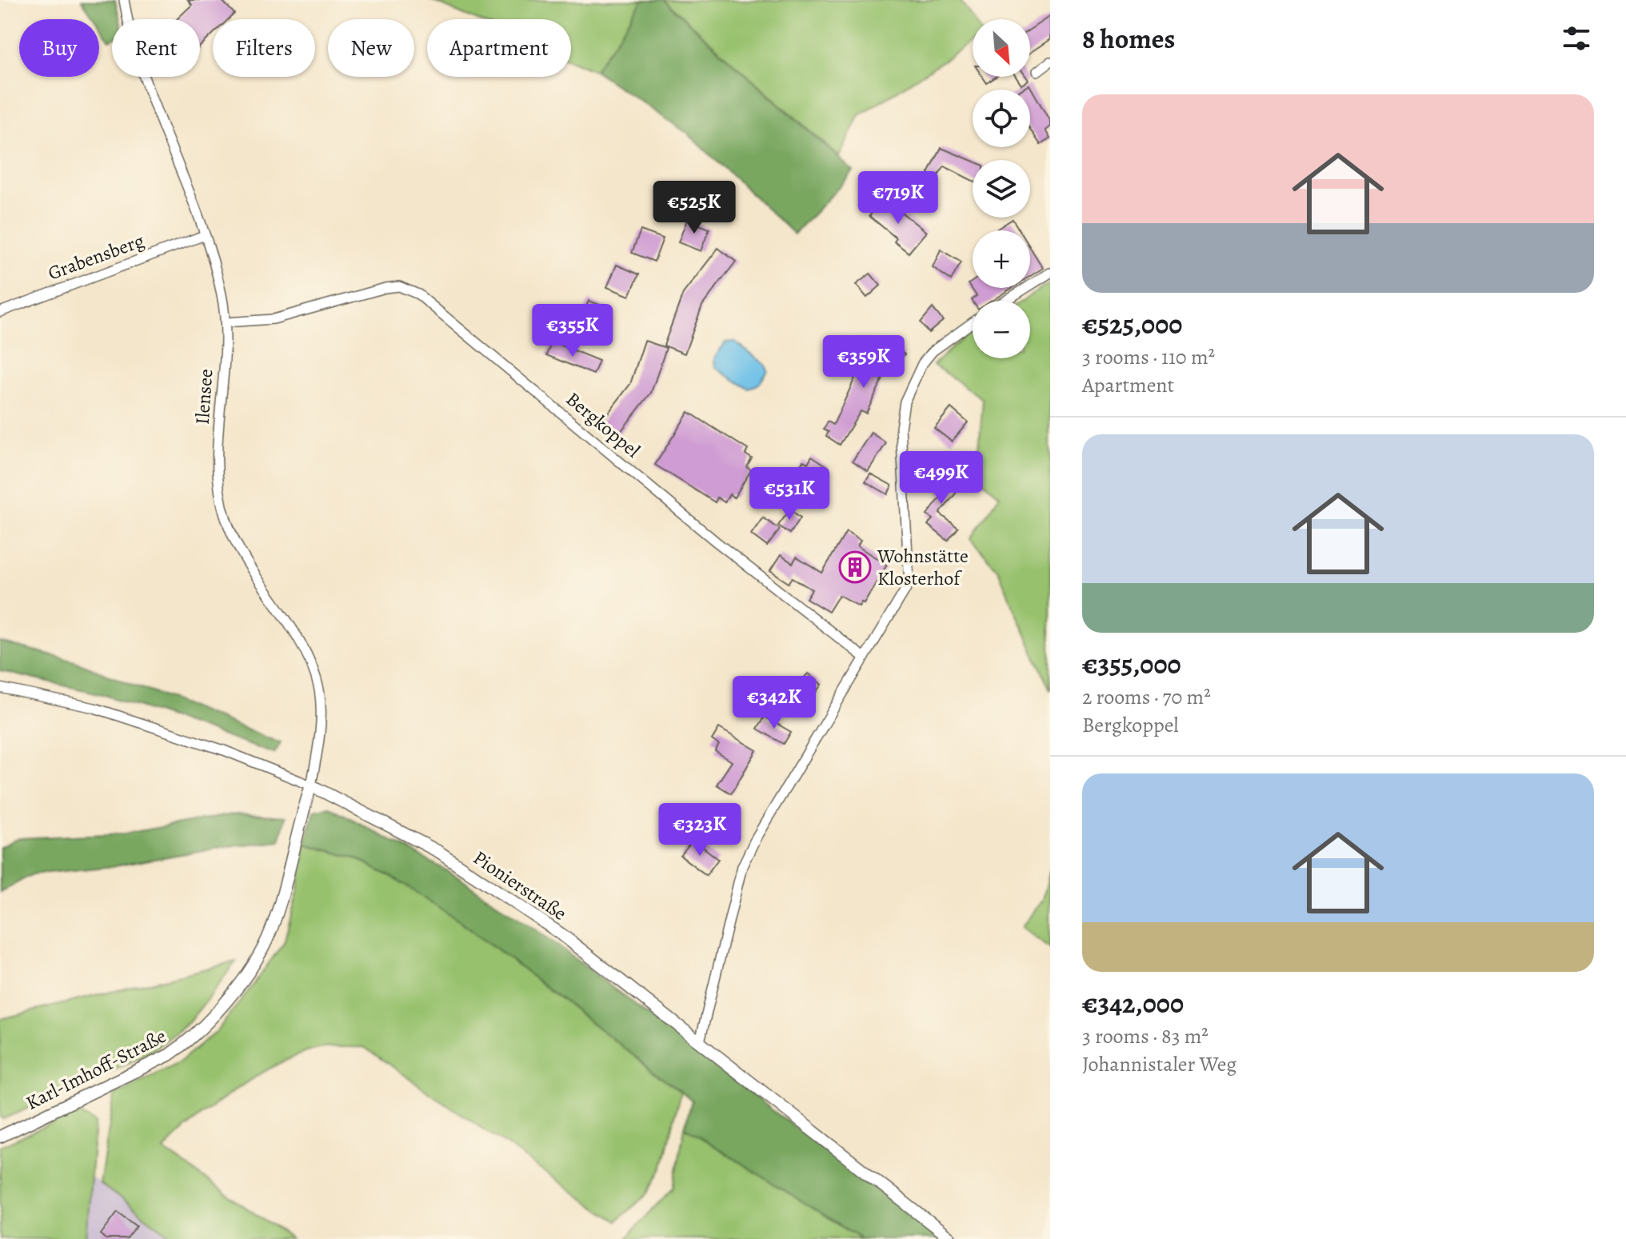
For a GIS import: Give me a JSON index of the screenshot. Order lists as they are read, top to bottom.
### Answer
{
  "streets": {
    "street": [
      "Grabensberg",
      "Ilensee",
      "Bergkoppel",
      "Pionierstraße",
      "Karl-Imhoff-Straße"
    ]
  },
  "crossings": [
    ["Grabensberg", "Ilensee"],
    ["Ilensee", "Bergkoppel"],
    ["Ilensee", "Pionierstraße"],
    ["Ilensee", "Karl-Imhoff-Straße"],
    ["Pionierstraße", "Karl-Imhoff-Straße"]
  ],
  "places": {
    "building": ["Wohnstätte Klosterhof"]
  },
  "north": "bottom right",
  "page": {
    "heading": "8 homes",
    "map_buttons": ["+", "−"],
    "chip": [
      "Buy",
      "Rent",
      "Filters",
      "New",
      "Apartment"
    ],
    "list": [
      {
        "name": "€525,000",
        "note": "3 rooms · 110 m² · Apartment"
      },
      {
        "name": "€355,000",
        "note": "2 rooms · 70 m² · Bergkoppel"
      },
      {
        "name": "€342,000",
        "note": "3 rooms · 83 m² · Johannistaler Weg"
      }
    ],
    "price": [
      "€719K",
      "€525K",
      "€355K",
      "€359K",
      "€499K",
      "€531K",
      "€342K",
      "€323K"
    ]
  }
}
